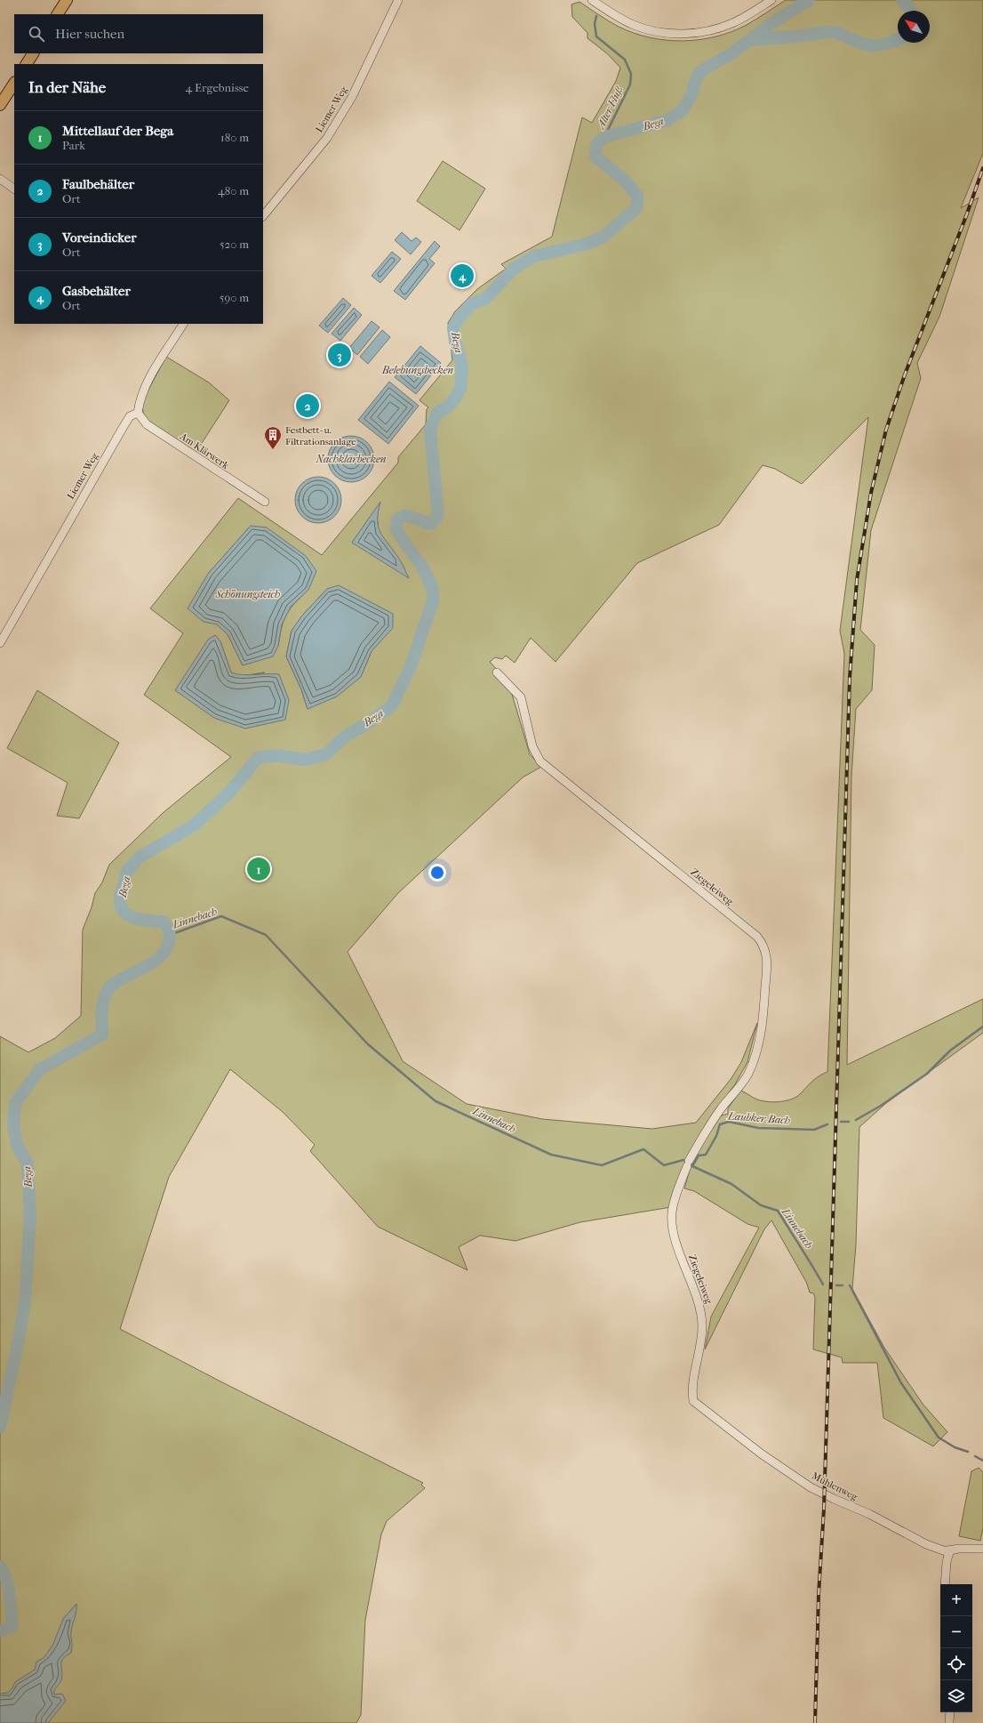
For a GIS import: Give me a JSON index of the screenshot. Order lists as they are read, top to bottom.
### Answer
{
  "streets": {
    "street": [
      "Liemer Weg",
      "Am Klärwerk",
      "Ziegeleiweg",
      "Mühlenweg"
    ]
  },
  "crossings": [
    ["Liemer Weg", "Am Klärwerk"],
    ["Ziegeleiweg", "Mühlenweg"]
  ],
  "water": [
    "Alter Fluß",
    "Bega",
    "Belebungsbecken",
    "Nachklärbecken",
    "Schönungsteich",
    "Linnebach",
    "Laubker Bach"
  ],
  "places": {
    "building": ["Festbett- u. Filtrationsanlage"]
  },
  "north": "top left",
  "page": {
    "search": "Hier suchen",
    "heading": ["In der Nähe", "4 Ergebnisse"],
    "list": [
      {
        "mark": "1",
        "name": "Mittellauf der Bega",
        "note": "Park",
        "value": "180 m"
      },
      {
        "mark": "2",
        "name": "Faulbehälter",
        "note": "Ort",
        "value": "480 m"
      },
      {
        "mark": "3",
        "name": "Voreindicker",
        "note": "Ort",
        "value": "520 m"
      },
      {
        "mark": "4",
        "name": "Gasbehälter",
        "note": "Ort",
        "value": "590 m"
      }
    ],
    "pins": [
      "4",
      "3",
      "2",
      "1"
    ],
    "map_buttons": ["+", "−"]
  }
}
